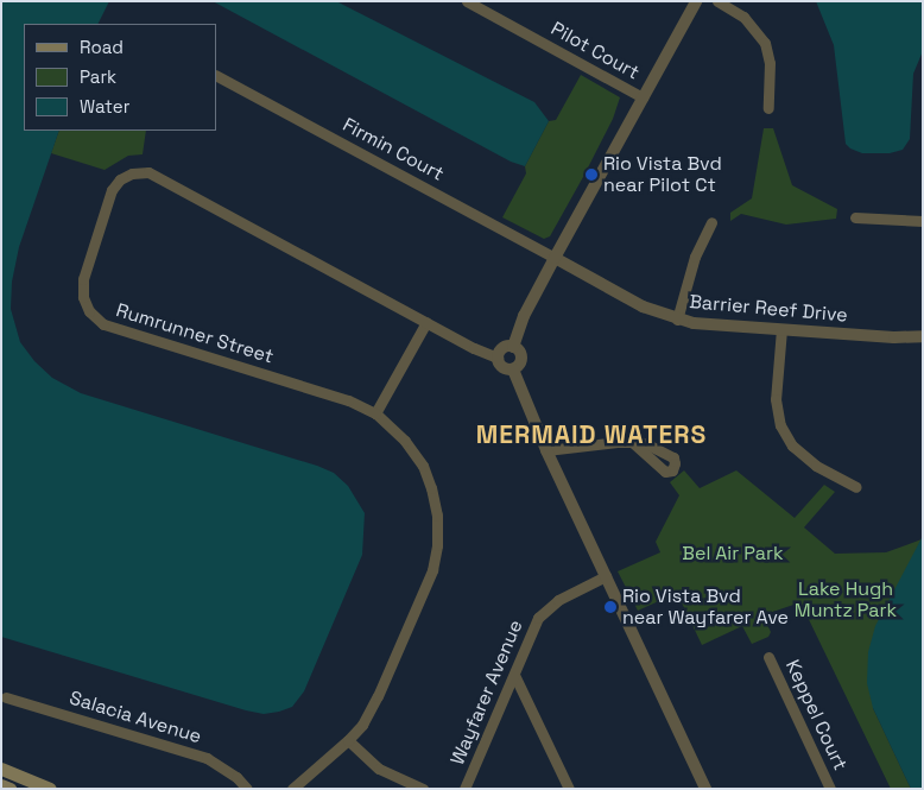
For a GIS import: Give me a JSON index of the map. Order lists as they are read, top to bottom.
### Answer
{
  "streets": {
    "street": [
      "Pilot Court",
      "Firmin Court",
      "Barrier Reef Drive",
      "Rumrunner Street",
      "Wayfarer Avenue",
      "Keppel Court",
      "Salacia Avenue"
    ]
  },
  "crossings": [
    ["Firmin Court", "Barrier Reef Drive"]
  ],
  "districts": ["MERMAID WATERS"],
  "parks": ["Bel Air Park", "Lake Hugh Muntz Park"],
  "places": ["Rio Vista Bvd near Pilot Ct", "Rio Vista Bvd near Wayfarer Ave"],
  "legend": ["Road", "Park", "Water"]
}
